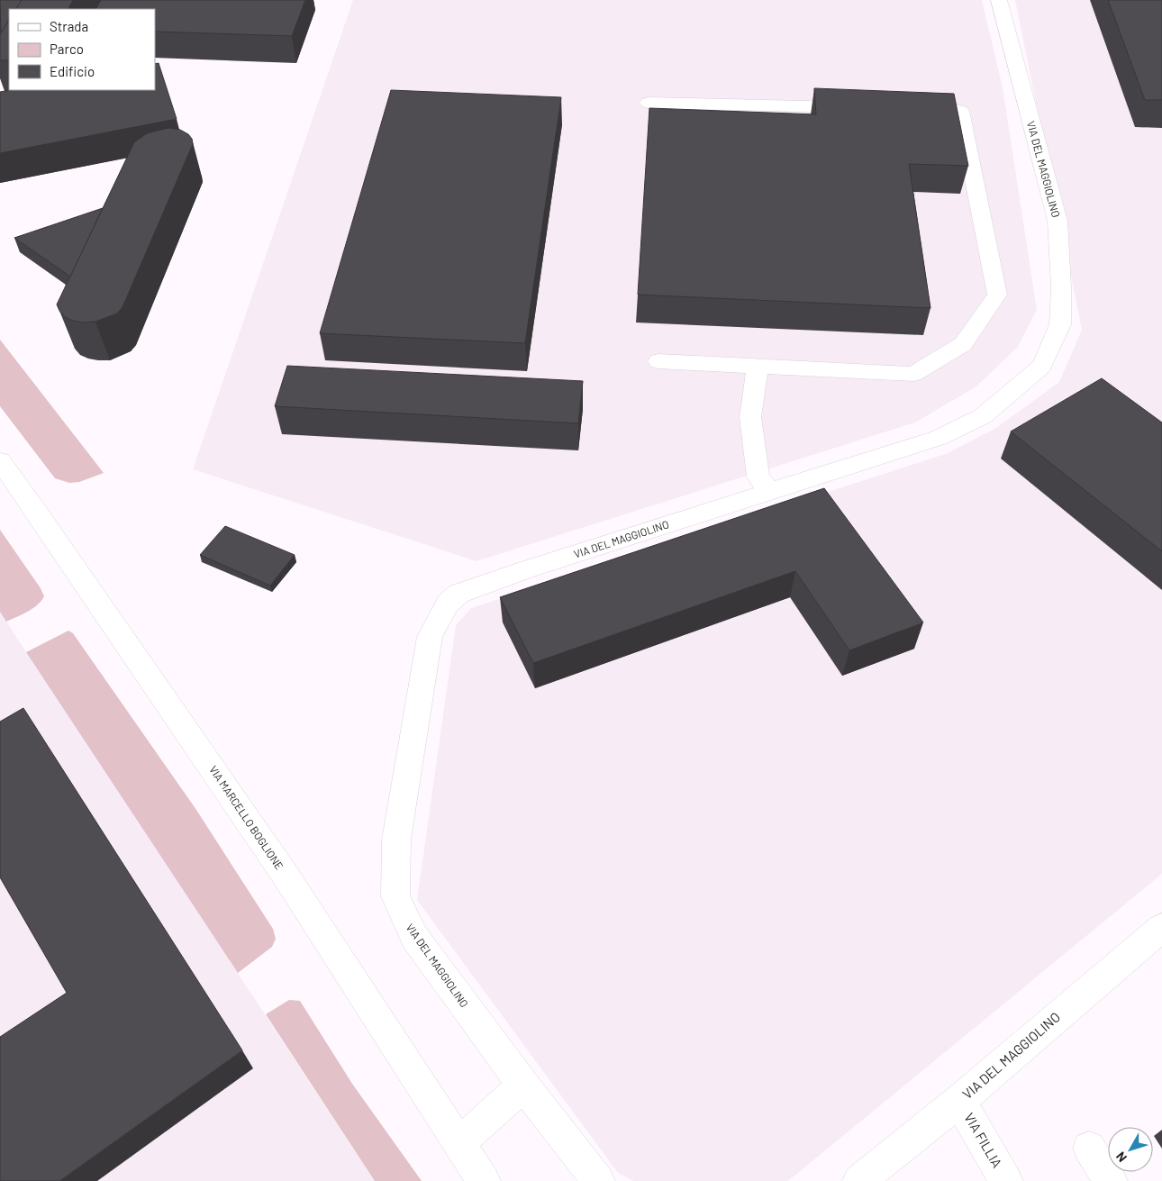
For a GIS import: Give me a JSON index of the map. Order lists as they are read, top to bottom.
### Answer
{
  "streets": {
    "street": ["VIA DEL MAGGIOLINO", "VIA MARCELLO BOGLIONE", "VIA FILLIA"]
  },
  "crossings": [
    ["VIA DEL MAGGIOLINO", "VIA FILLIA"]
  ],
  "legend": ["Strada", "Parco", "Edificio"],
  "north": "bottom left"
}
